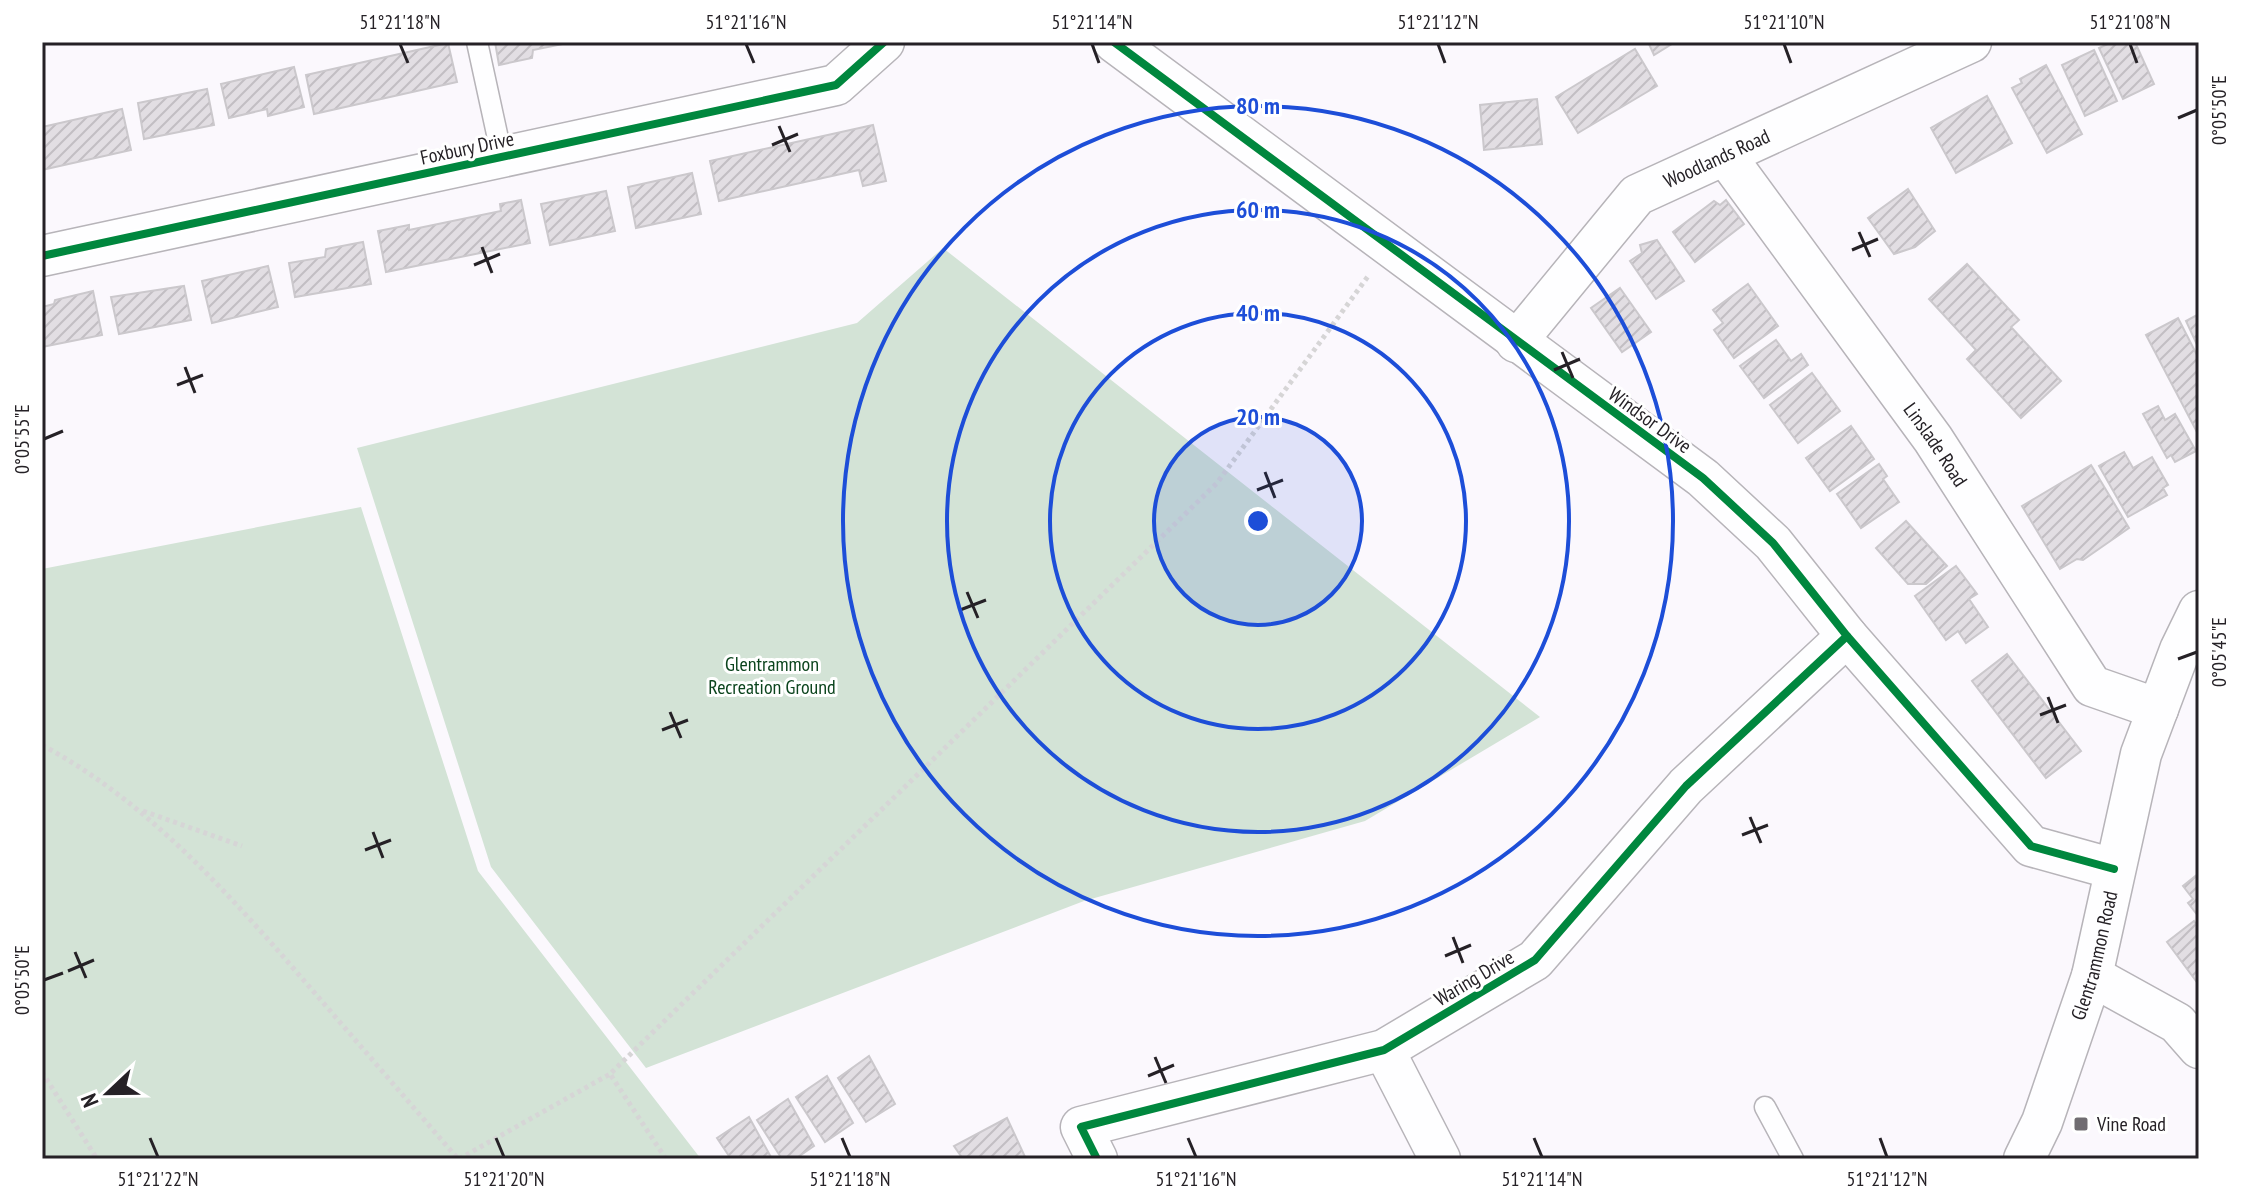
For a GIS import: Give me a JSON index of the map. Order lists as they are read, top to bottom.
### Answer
{
  "streets": {
    "street": [
      "Foxbury Drive",
      "Woodlands Road",
      "Windsor Drive",
      "Linslade Road",
      "Glentrammon Road",
      "Waring Drive"
    ]
  },
  "crossings": [
    ["Woodlands Road", "Windsor Drive"],
    ["Woodlands Road", "Linslade Road"],
    ["Windsor Drive", "Glentrammon Road"],
    ["Windsor Drive", "Waring Drive"],
    ["Linslade Road", "Glentrammon Road"]
  ],
  "parks": ["Glentrammon Recreation Ground"],
  "places": {
    "transit": ["Vine Road"]
  },
  "north": "left",
  "coordinates": [
    "51°21'18\"N",
    "51°21'16\"N",
    "51°21'14\"N",
    "51°21'12\"N",
    "51°21'10\"N",
    "51°21'08\"N",
    "0°05'50\"E",
    "0°05'55\"E",
    "0°05'45\"E",
    "51°21'22\"N",
    "51°21'20\"N"
  ],
  "rings": [
    "80 m",
    "60 m",
    "40 m",
    "20 m"
  ]
}
